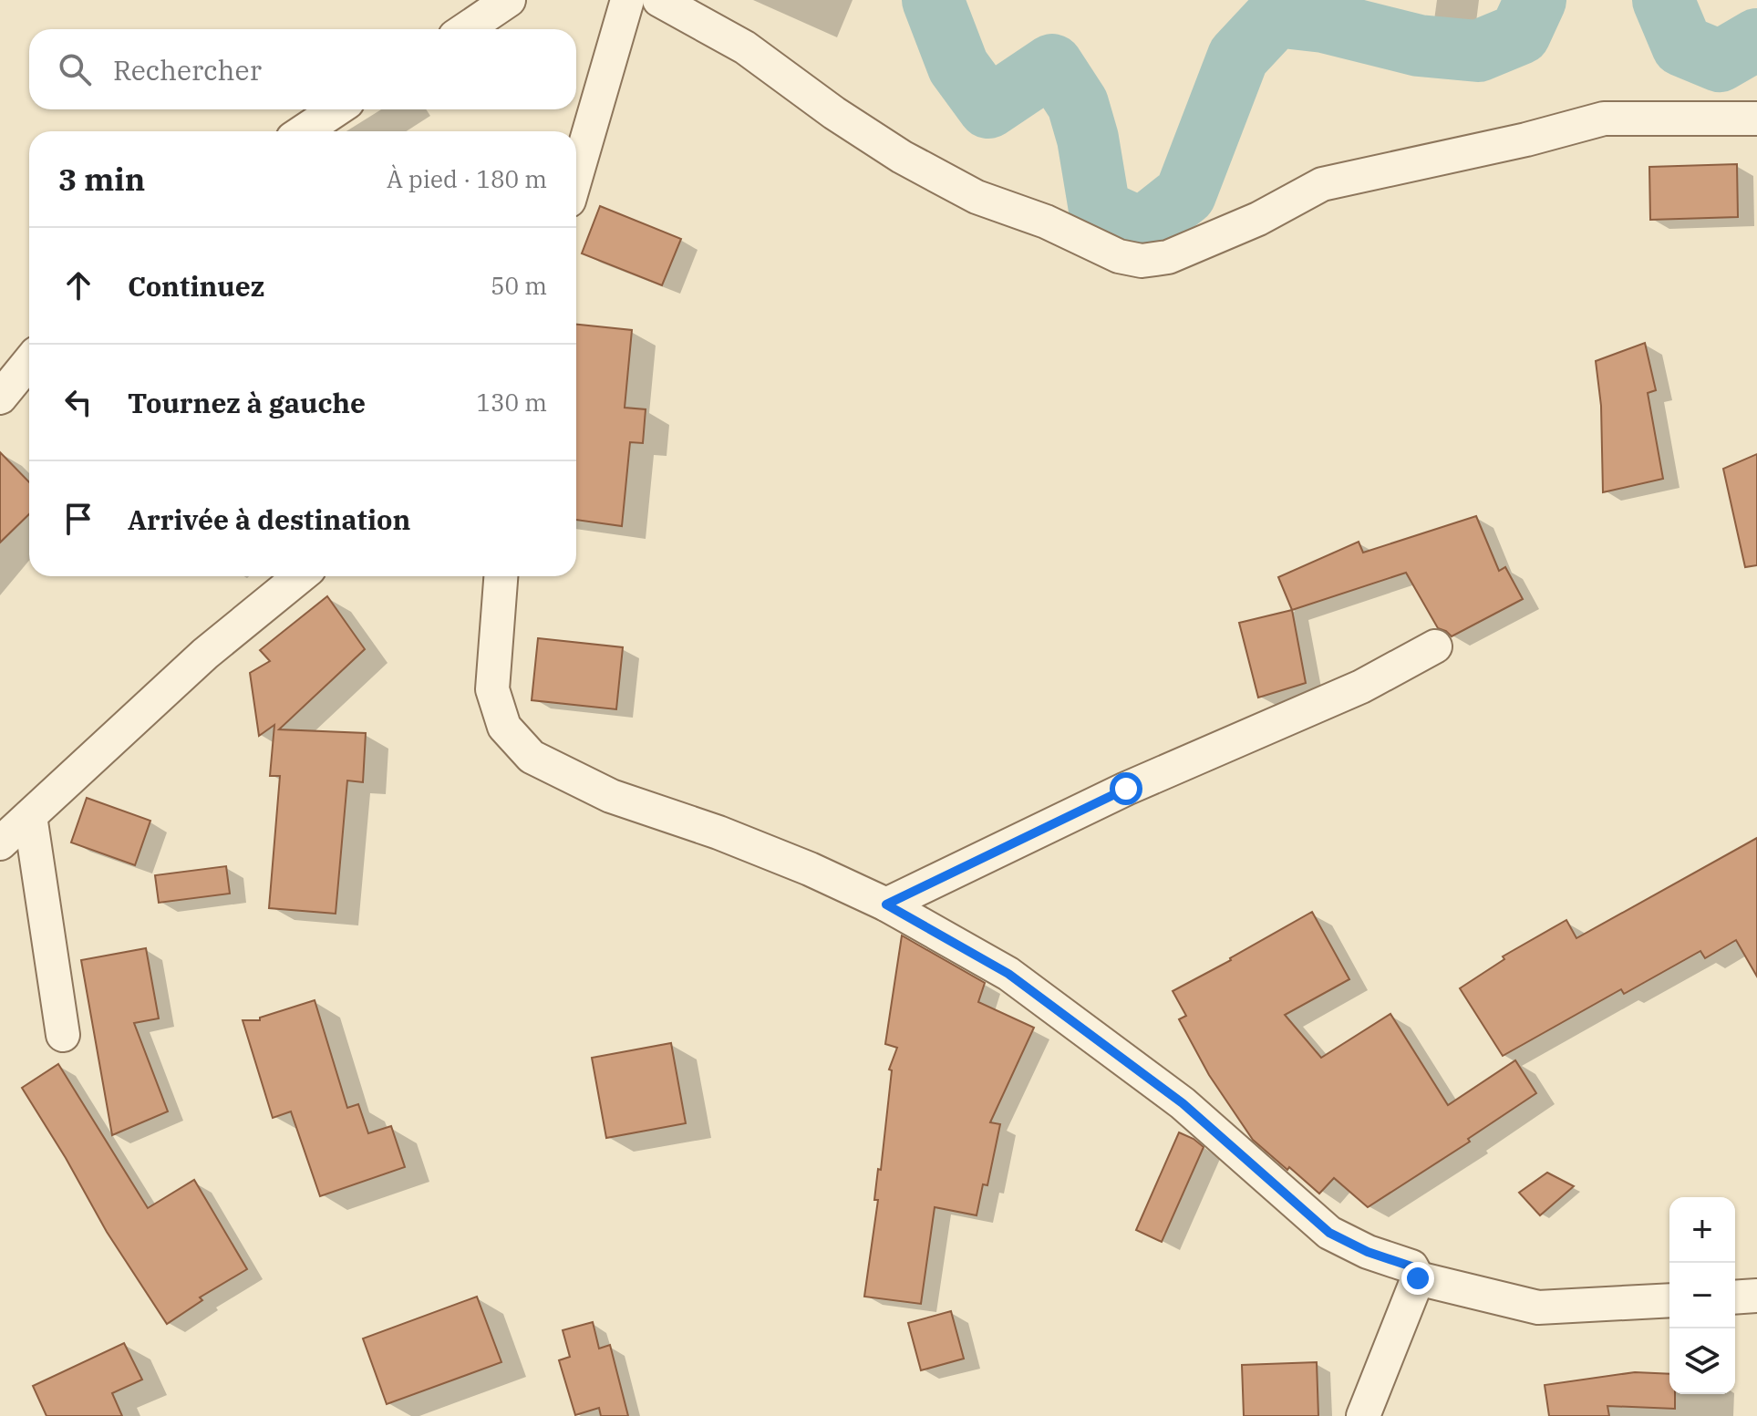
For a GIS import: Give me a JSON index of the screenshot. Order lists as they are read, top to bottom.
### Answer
{
  "page": {
    "search": "Rechercher",
    "heading": ["3 min", "À pied · 180 m"],
    "list": [
      ["Continuez", "50 m"],
      ["Tournez à gauche", "130 m"],
      "Arrivée à destination"
    ],
    "map_buttons": ["+", "−"]
  }
}
